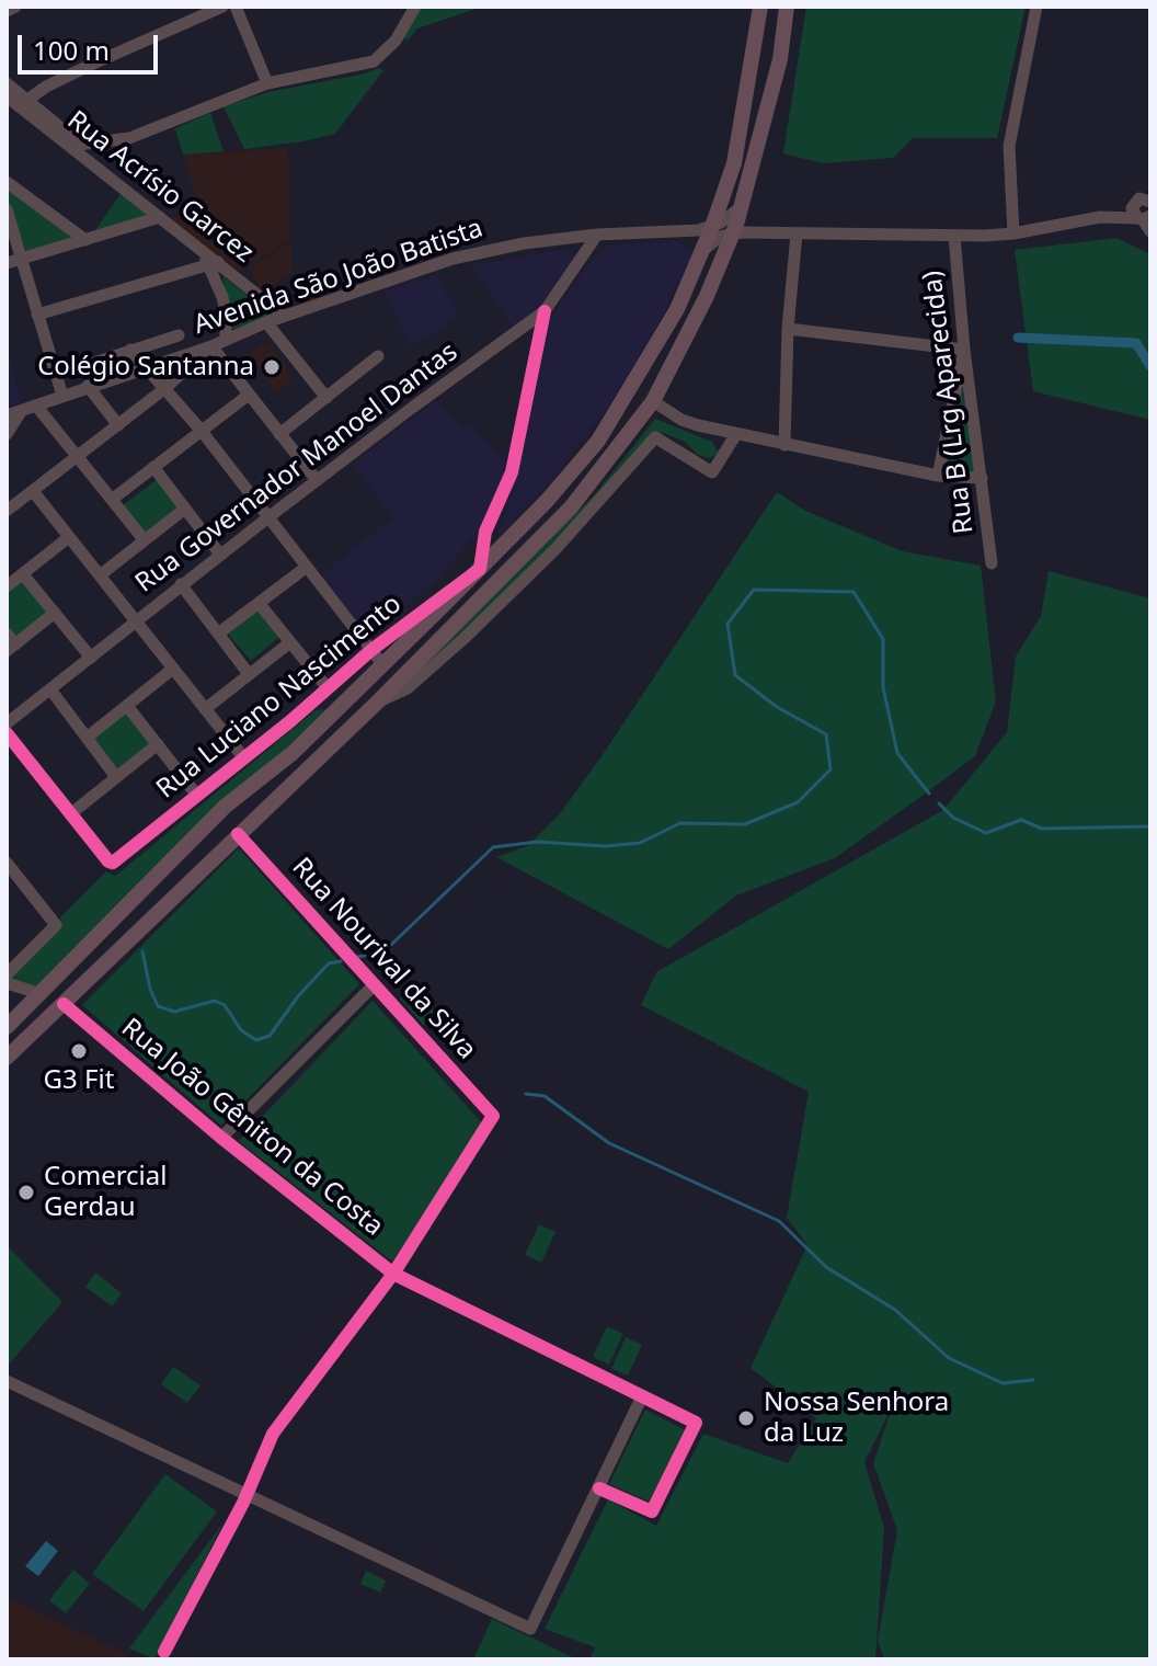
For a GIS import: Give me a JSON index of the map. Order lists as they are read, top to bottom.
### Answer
{
  "streets": {
    "street": [
      "Rua Acrísio Garcez",
      "Avenida São João Batista",
      "Rua B (Lrg Aparecida)",
      "Rua Governador Manoel Dantas",
      "Rua Luciano Nascimento",
      "Rua Nourival da Silva",
      "Rua João Gêniton da Costa"
    ]
  },
  "crossings": [
    ["Rua Acrísio Garcez", "Avenida São João Batista"],
    ["Avenida São João Batista", "Rua Governador Manoel Dantas"],
    ["Rua Nourival da Silva", "Rua João Gêniton da Costa"]
  ],
  "places": [
    "Colégio Santanna",
    "G3 Fit",
    "Comercial Gerdau",
    "Nossa Senhora da Luz"
  ],
  "scale_bar": "100 m"
}
